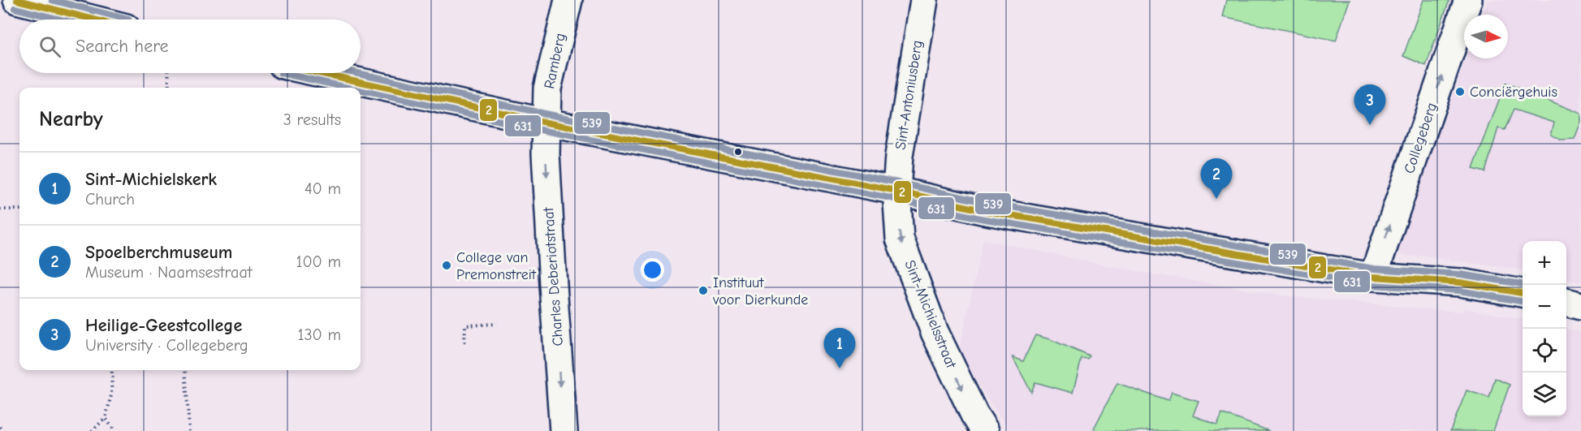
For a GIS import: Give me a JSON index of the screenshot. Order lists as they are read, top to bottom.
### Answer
{
  "streets": {
    "street": [
      "Ramberg",
      "Sint-Antoniusberg",
      "Collegeberg",
      "Charles Deberiotstraat",
      "Sint-Michielsstraat"
    ]
  },
  "crossings": [
    ["Ramberg", "Charles Deberiotstraat"],
    ["Sint-Antoniusberg", "Sint-Michielsstraat"]
  ],
  "one_way": ["Collegeberg", "Charles Deberiotstraat", "Sint-Michielsstraat"],
  "places": ["Conciërgehuis", "College van Premonstreit", "Instituut voor Dierkunde"],
  "lines": ["transit line 2", "transit line 539", "transit line 631"],
  "north": "right",
  "page": {
    "search": "Search here",
    "pins": ["3", "2", "1"],
    "heading": ["Nearby", "3 results"],
    "list": [
      {
        "mark": "1",
        "name": "Sint-Michielskerk",
        "note": "Church",
        "value": "40 m"
      },
      {
        "mark": "2",
        "name": "Spoelberchmuseum",
        "note": "Museum · Naamsestraat",
        "value": "100 m"
      },
      {
        "mark": "3",
        "name": "Heilige-Geestcollege",
        "note": "University · Collegeberg",
        "value": "130 m"
      }
    ],
    "map_buttons": ["+", "−"]
  }
}
